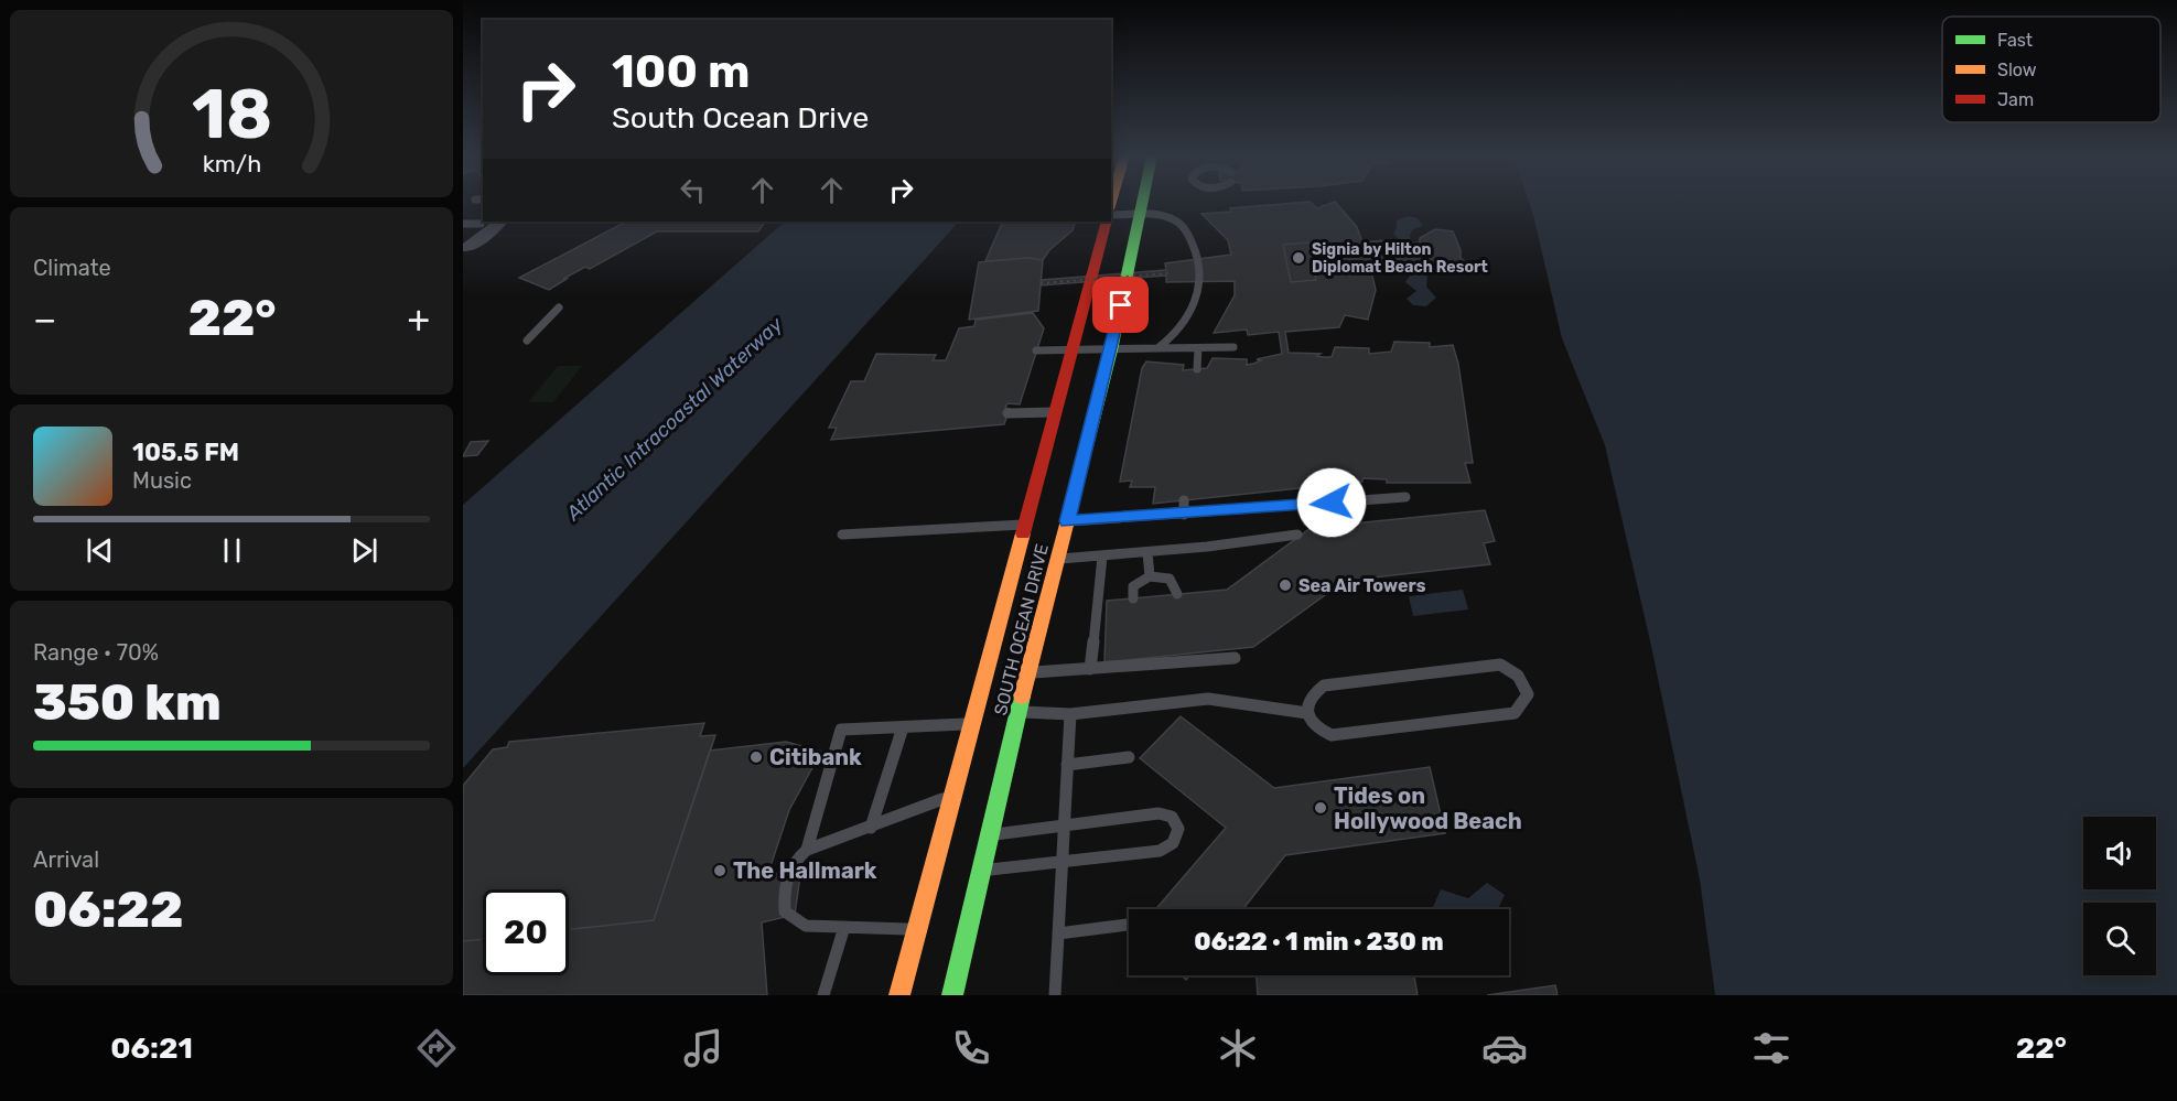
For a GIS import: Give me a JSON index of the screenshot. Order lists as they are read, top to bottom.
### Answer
{
  "streets": {
    "main road": ["SOUTH OCEAN DRIVE"]
  },
  "water": ["Atlantic Intracoastal Waterway"],
  "places": [
    "Signia by Hilton Diplomat Beach Resort",
    "Sea Air Towers",
    "Citibank",
    "Tides on Hollywood Beach",
    "The Hallmark"
  ],
  "legend": ["Fast", "Slow", "Jam"],
  "page": {
    "turn": ["100 m", "South Ocean Drive"],
    "tile": [
      "Climate",
      ["Range · 70%", "350 km"],
      ["Arrival", "06:22"]
    ],
    "heat": ["−", "22°", "+"],
    "song": ["105.5 FM", "Music"],
    "limit": "20",
    "trip": "06:22 · 1 min · 230 m",
    "tabs": ["06:21", "22°"],
    "gauge": ["18", "km/h"]
  }
}
